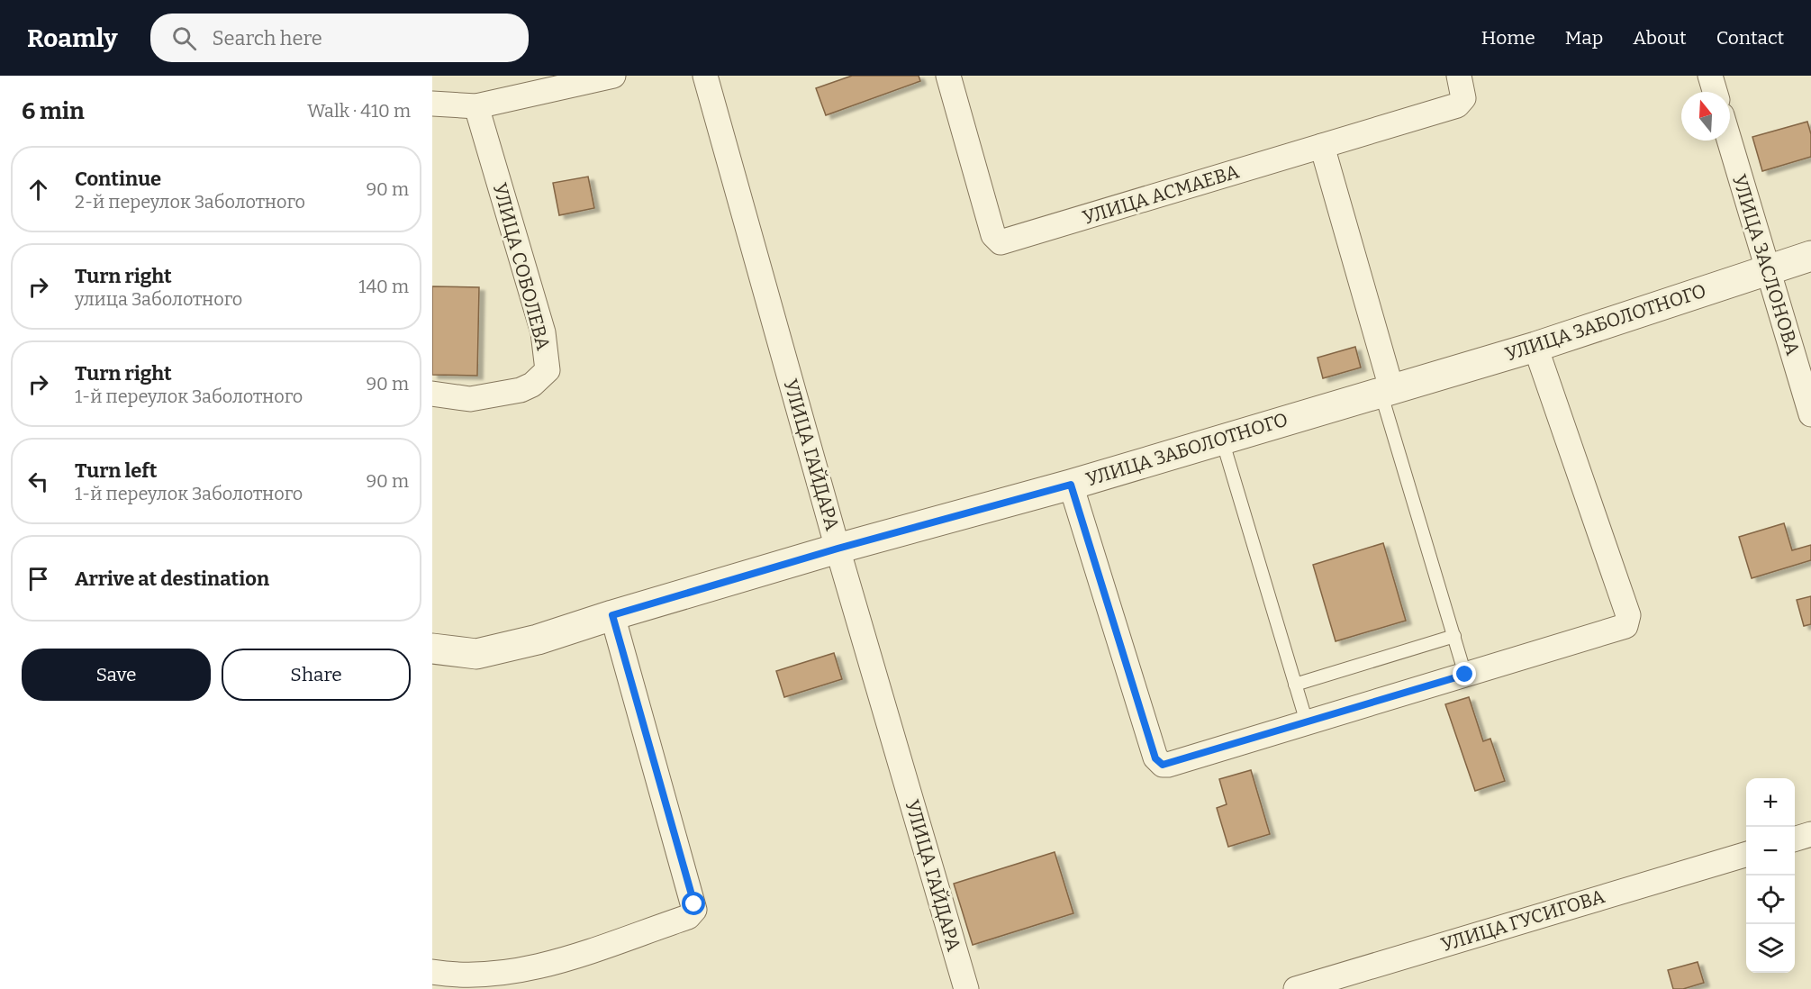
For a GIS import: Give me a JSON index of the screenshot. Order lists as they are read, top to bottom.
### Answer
{
  "streets": {
    "street": [
      "УЛИЦА АСМАЕВА",
      "УЛИЦА ЗАСЛОНОВА",
      "УЛИЦА СОБОЛЕВА",
      "УЛИЦА ЗАБОЛОТНОГО",
      "УЛИЦА ГАЙДАРА",
      "УЛИЦА ГУСИГОВА"
    ]
  },
  "crossings": [
    ["УЛИЦА ЗАСЛОНОВА", "УЛИЦА ЗАБОЛОТНОГО"],
    ["УЛИЦА ЗАБОЛОТНОГО", "УЛИЦА ГАЙДАРА"]
  ],
  "north": "top",
  "page": {
    "header": "Roamly",
    "search": "Search here",
    "nav": [
      "Home",
      "Map",
      "About",
      "Contact"
    ],
    "heading": ["6 min", "Walk · 410 m"],
    "list": [
      ["Continue", "2-й переулок Заболотного", "90 m"],
      ["Turn right", "улица Заболотного", "140 m"],
      ["Turn right", "1-й переулок Заболотного", "90 m"],
      ["Turn left", "1-й переулок Заболотного", "90 m"],
      "Arrive at destination"
    ],
    "buttons": ["Save", "Share"],
    "map_buttons": ["+", "−"]
  }
}
